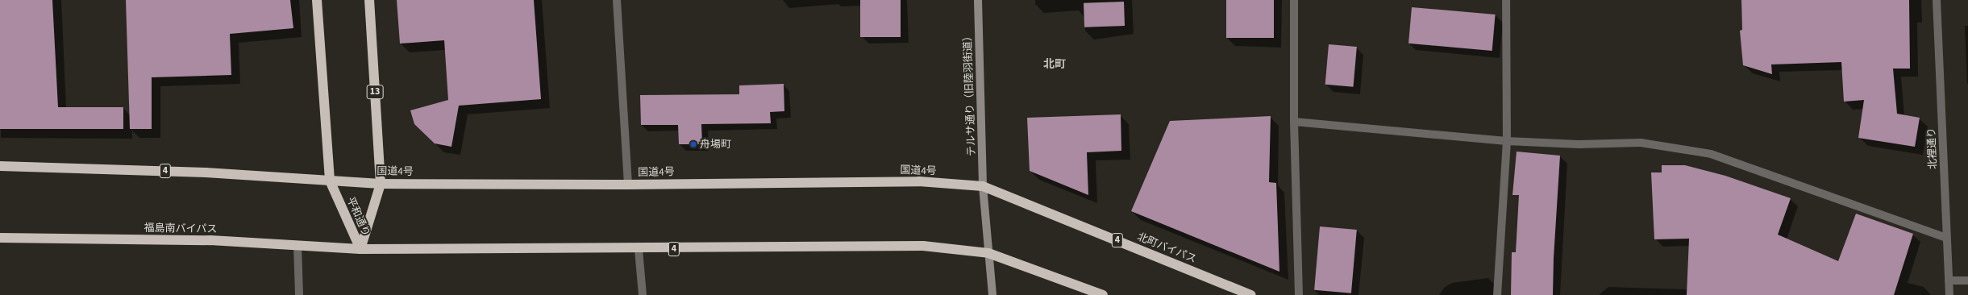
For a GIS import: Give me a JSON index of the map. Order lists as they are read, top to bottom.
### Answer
{
  "streets": {
    "highway": [
      "13",
      "4",
      "国道4号",
      "平和通り",
      "福島南バイパス",
      "北町バイパス"
    ],
    "street": ["テルサ通り（旧陸羽街道）", "北裡通り"]
  },
  "crossings": [
    ["テルサ通り（旧陸羽街道）", "4"],
    ["テルサ通り（旧陸羽街道）", "国道4号"],
    ["テルサ通り（旧陸羽街道）", "北町バイパス"],
    ["4", "国道4号"],
    ["4", "平和通り"],
    ["4", "福島南バイパス"],
    ["国道4号", "平和通り"],
    ["国道4号", "北町バイパス"],
    ["平和通り", "福島南バイパス"]
  ],
  "districts": ["北町"],
  "places": ["舟場町"]
}
